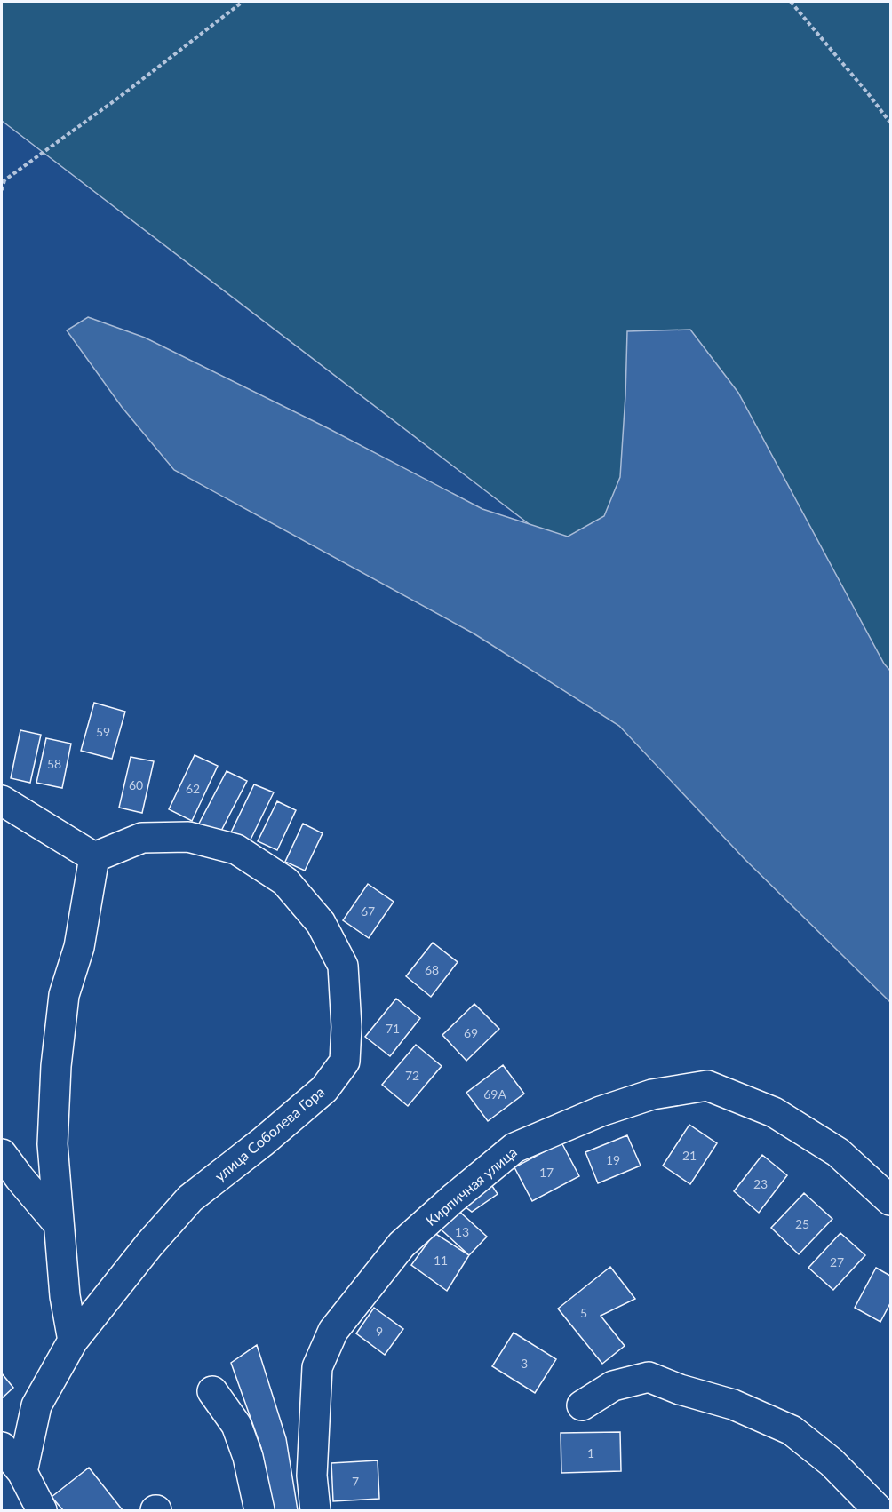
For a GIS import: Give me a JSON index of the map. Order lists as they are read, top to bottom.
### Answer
{
  "streets": {
    "street": ["улица Соболева Гора", "Кирпичная улица"]
  },
  "house_numbers": [
    "59",
    "58",
    "60",
    "62",
    "67",
    "68",
    "71",
    "69",
    "72",
    "69А",
    "21",
    "19",
    "17",
    "23",
    "25",
    "13",
    "11",
    "27",
    "5",
    "9",
    "3",
    "1",
    "7"
  ]
}
